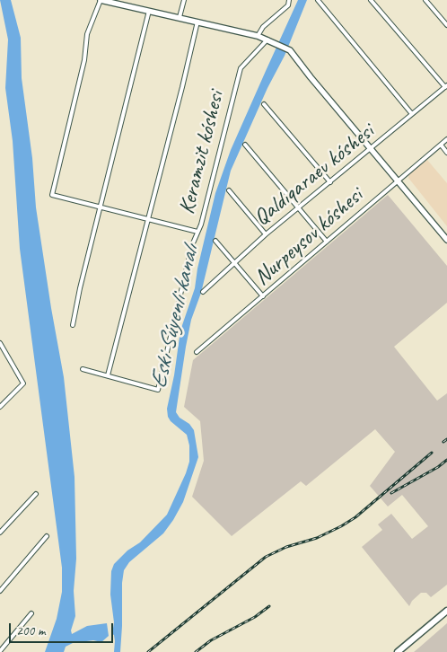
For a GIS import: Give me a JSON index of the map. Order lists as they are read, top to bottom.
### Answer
{
  "streets": {
    "street": ["Keramzit kóshesi", "Qaldıqaraev kóshesi", "Nurpeysov kóshesi"]
  },
  "water": ["Eski Súyenli kanalı"],
  "scale_bar": "200 m"
}
